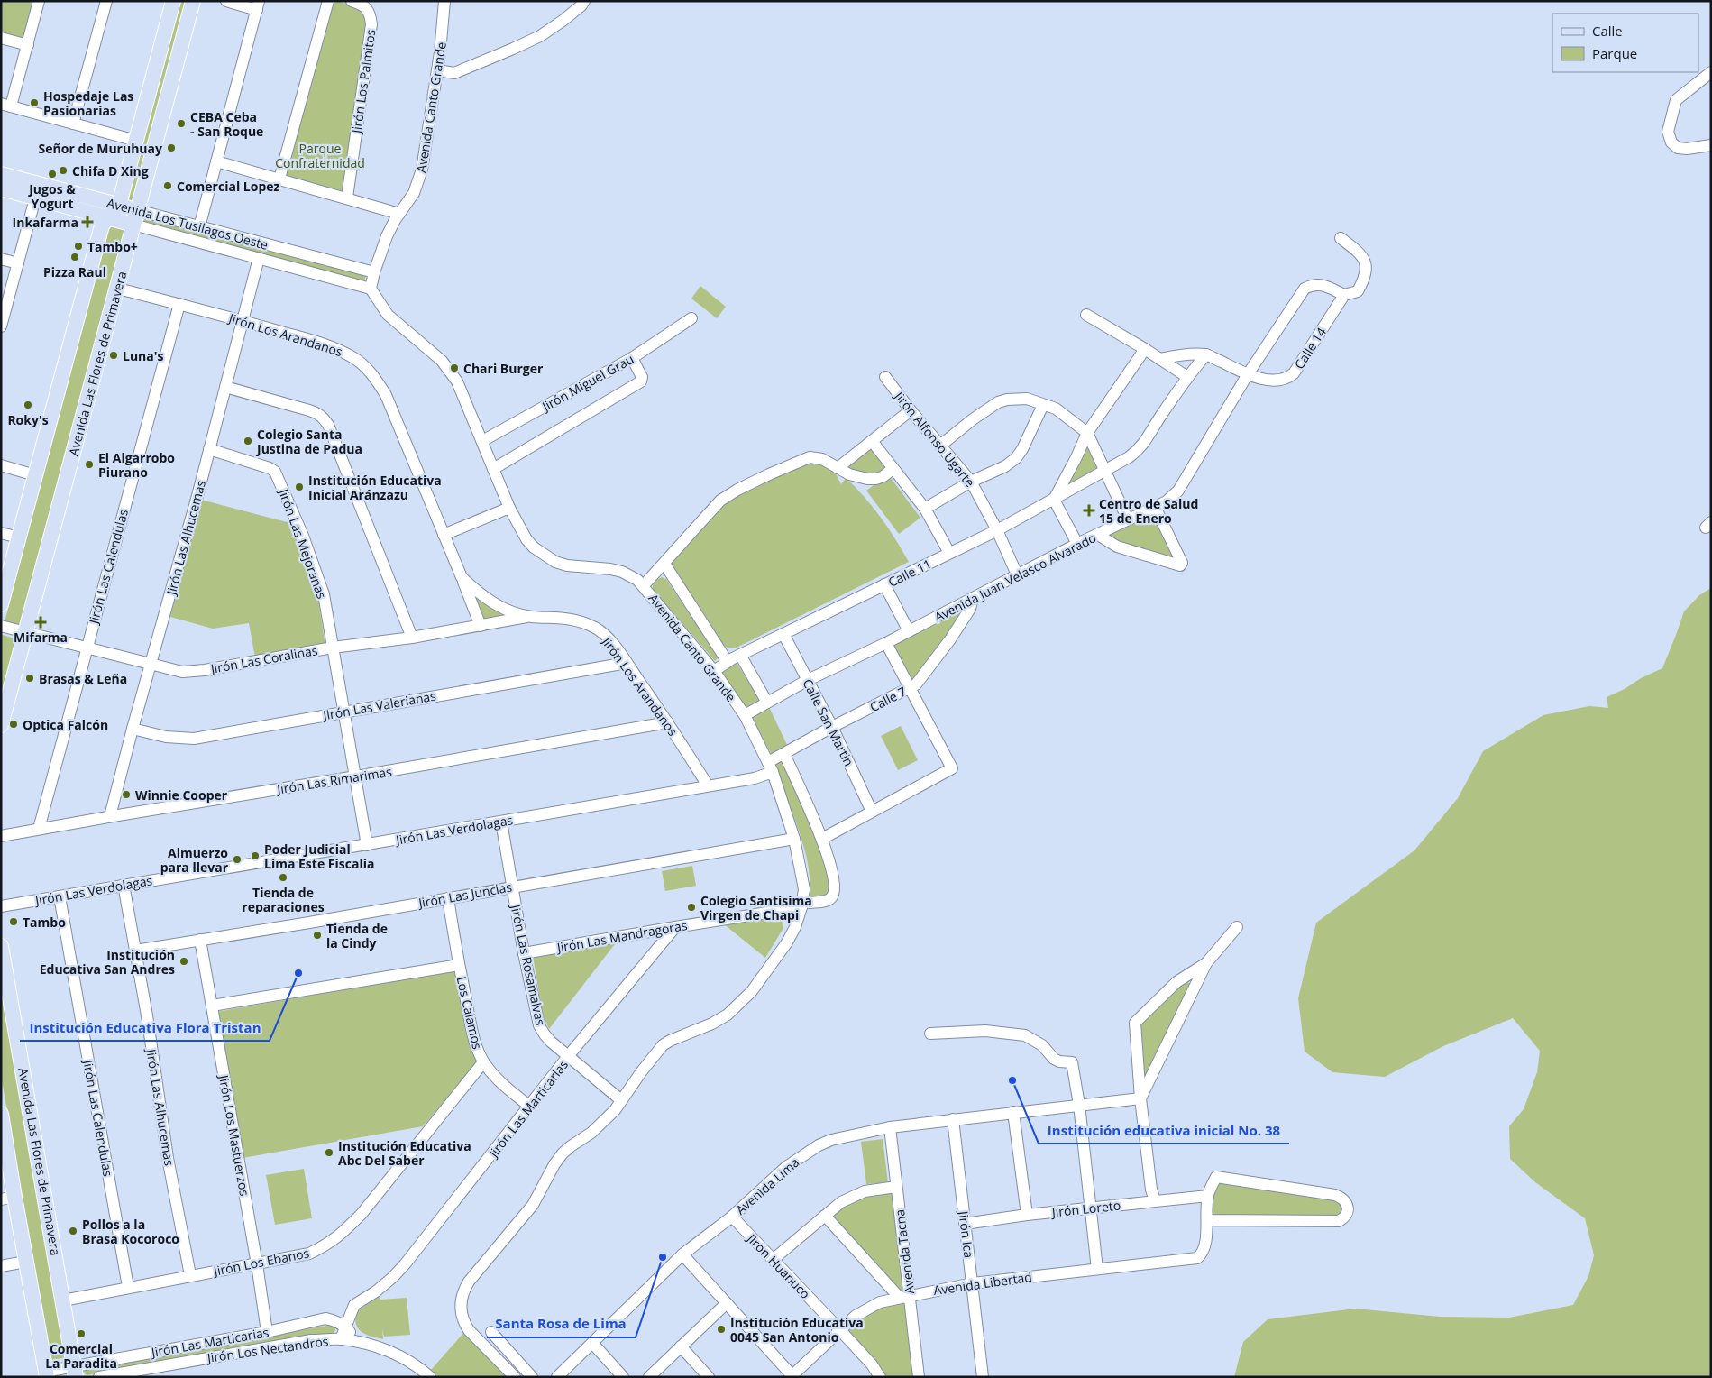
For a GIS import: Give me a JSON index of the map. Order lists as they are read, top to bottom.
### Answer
{
  "streets": {
    "main road": ["Avenida Los Tusilagos Oeste", "Avenida Las Flores de Primavera"],
    "street": [
      "Jirón Los Palmitos",
      "Avenida Canto Grande",
      "Jirón Los Arandanos",
      "Calle 14",
      "Jirón Miguel Grau",
      "Jirón Alfonso Ugarte",
      "Jirón Las Alhucemas",
      "Jirón Las Mejoranas",
      "Jirón Las Calendulas",
      "Calle 11",
      "Avenida Juan Velasco Alvarado",
      "Jirón Las Coralinas",
      "Calle 7",
      "Jirón Las Valerianas",
      "Calle San Martin",
      "Jirón Las Rimarimas",
      "Jirón Las Verdolagas",
      "Jirón Las Juncias",
      "Jirón Las Mandragoras",
      "Jirón Las Rosamalvas",
      "Los Calamos",
      "Jirón Las Marticarias",
      "Jirón Los Mastuerzos",
      "Avenida Lima",
      "Jirón Loreto",
      "Jirón Ica",
      "Avenida Tacna",
      "Jirón Los Ebanos",
      "Jirón Huanuco",
      "Avenida Libertad",
      "Jirón Los Nectandros"
    ]
  },
  "crossings": [
    ["Avenida Canto Grande", "Avenida Los Tusilagos Oeste"],
    ["Avenida Canto Grande", "Jirón Miguel Grau"],
    ["Avenida Canto Grande", "Calle 11"],
    ["Avenida Canto Grande", "Avenida Juan Velasco Alvarado"],
    ["Avenida Canto Grande", "Calle 7"],
    ["Avenida Canto Grande", "Jirón Las Verdolagas"],
    ["Avenida Canto Grande", "Jirón Las Juncias"],
    ["Avenida Canto Grande", "Jirón Las Mandragoras"],
    ["Avenida Canto Grande", "Jirón Las Rosamalvas"],
    ["Avenida Los Tusilagos Oeste", "Avenida Las Flores de Primavera"],
    ["Avenida Los Tusilagos Oeste", "Jirón Las Alhucemas"],
    ["Jirón Los Arandanos", "Avenida Las Flores de Primavera"],
    ["Jirón Los Arandanos", "Jirón Las Alhucemas"],
    ["Jirón Los Arandanos", "Jirón Las Calendulas"],
    ["Jirón Los Arandanos", "Jirón Las Coralinas"],
    ["Jirón Los Arandanos", "Jirón Las Valerianas"],
    ["Jirón Los Arandanos", "Jirón Las Rimarimas"],
    ["Jirón Los Arandanos", "Jirón Las Verdolagas"],
    ["Calle 14", "Calle 11"],
    ["Calle 14", "Avenida Juan Velasco Alvarado"],
    ["Avenida Las Flores de Primavera", "Jirón Las Coralinas"],
    ["Avenida Las Flores de Primavera", "Jirón Las Marticarias"],
    ["Avenida Las Flores de Primavera", "Jirón Los Ebanos"],
    ["Jirón Alfonso Ugarte", "Calle 11"],
    ["Jirón Alfonso Ugarte", "Avenida Juan Velasco Alvarado"],
    ["Jirón Las Alhucemas", "Jirón Las Mejoranas"],
    ["Jirón Las Alhucemas", "Jirón Las Coralinas"],
    ["Jirón Las Alhucemas", "Jirón Las Valerianas"],
    ["Jirón Las Alhucemas", "Jirón Las Rimarimas"],
    ["Jirón Las Alhucemas", "Jirón Las Verdolagas"],
    ["Jirón Las Alhucemas", "Jirón Las Juncias"],
    ["Jirón Las Alhucemas", "Jirón Los Ebanos"],
    ["Jirón Las Mejoranas", "Jirón Las Coralinas"],
    ["Jirón Las Mejoranas", "Jirón Las Valerianas"],
    ["Jirón Las Mejoranas", "Jirón Las Rimarimas"],
    ["Jirón Las Mejoranas", "Jirón Las Verdolagas"],
    ["Jirón Las Calendulas", "Jirón Las Coralinas"],
    ["Jirón Las Calendulas", "Jirón Las Rimarimas"],
    ["Jirón Las Calendulas", "Jirón Las Verdolagas"],
    ["Jirón Las Calendulas", "Jirón Los Ebanos"],
    ["Calle 11", "Calle San Martin"],
    ["Avenida Juan Velasco Alvarado", "Calle 7"],
    ["Avenida Juan Velasco Alvarado", "Calle San Martin"],
    ["Calle 7", "Calle San Martin"],
    ["Calle 7", "Jirón Las Verdolagas"],
    ["Jirón Las Verdolagas", "Jirón Las Rosamalvas"],
    ["Jirón Las Juncias", "Jirón Las Rosamalvas"],
    ["Jirón Las Juncias", "Los Calamos"],
    ["Jirón Las Juncias", "Jirón Los Mastuerzos"],
    ["Jirón Las Mandragoras", "Jirón Las Rosamalvas"],
    ["Jirón Las Mandragoras", "Jirón Las Marticarias"],
    ["Jirón Las Rosamalvas", "Jirón Las Marticarias"],
    ["Los Calamos", "Jirón Las Marticarias"],
    ["Los Calamos", "Jirón Los Ebanos"],
    ["Jirón Las Marticarias", "Jirón Los Mastuerzos"],
    ["Jirón Las Marticarias", "Jirón Los Nectandros"],
    ["Jirón Los Mastuerzos", "Jirón Los Ebanos"],
    ["Avenida Lima", "Jirón Ica"],
    ["Avenida Lima", "Avenida Tacna"],
    ["Avenida Lima", "Jirón Huanuco"],
    ["Jirón Loreto", "Jirón Ica"],
    ["Jirón Ica", "Avenida Libertad"],
    ["Avenida Tacna", "Avenida Libertad"],
    ["Jirón Huanuco", "Avenida Libertad"]
  ],
  "parks": ["Parque Confraternidad"],
  "places": {
    "other": [
      "Hospedaje Las Pasionarias",
      "CEBA Ceba - San Roque",
      "Señor de Muruhuay",
      "Chifa D Xing",
      "Jugos & Yogurt",
      "Comercial Lopez",
      "Tambo+",
      "Pizza Raul",
      "Luna's",
      "Chari Burger",
      "Roky's",
      "Colegio Santa Justina de Padua",
      "El Algarrobo Piurano",
      "Institución Educativa Inicial Aránzazu",
      "Brasas & Leña",
      "Optica Falcón",
      "Winnie Cooper",
      "Poder Judicial Lima Este Fiscalia",
      "Almuerzo para llevar",
      "Tienda de reparaciones",
      "Colegio Santisima Virgen de Chapi",
      "Tambo",
      "Tienda de la Cindy",
      "Institución Educativa San Andres",
      "Institución Educativa Flora Tristan",
      "Institución educativa inicial No. 38",
      "Institución Educativa Abc Del Saber",
      "Pollos a la Brasa Kocoroco",
      "Santa Rosa de Lima",
      "Institución Educativa 0045 San Antonio",
      "Comercial La Paradita"
    ],
    "health": ["Inkafarma", "Centro de Salud 15 de Enero", "Mifarma"]
  },
  "legend": ["Calle", "Parque"]
}
